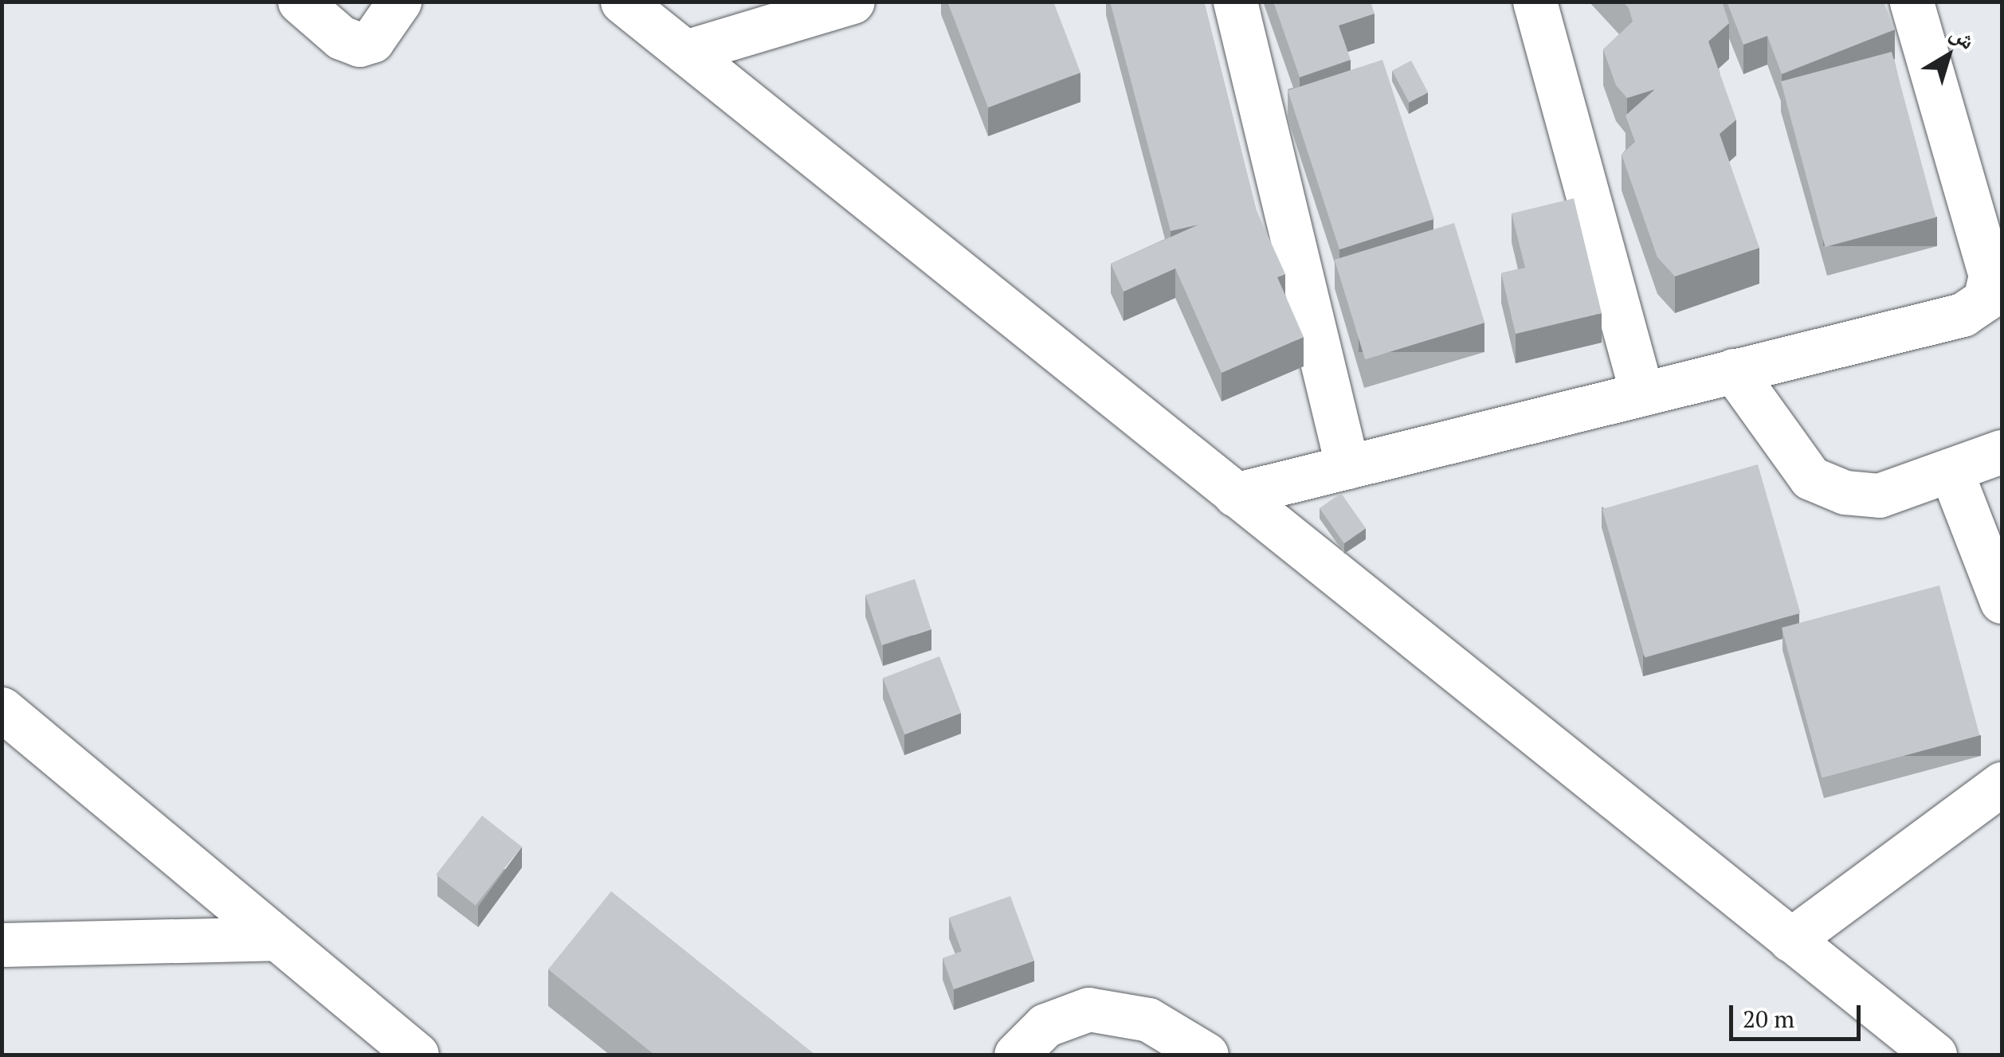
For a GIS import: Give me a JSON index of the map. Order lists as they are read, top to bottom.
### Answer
{
  "scale_bar": "20 m",
  "north": "top right"
}
